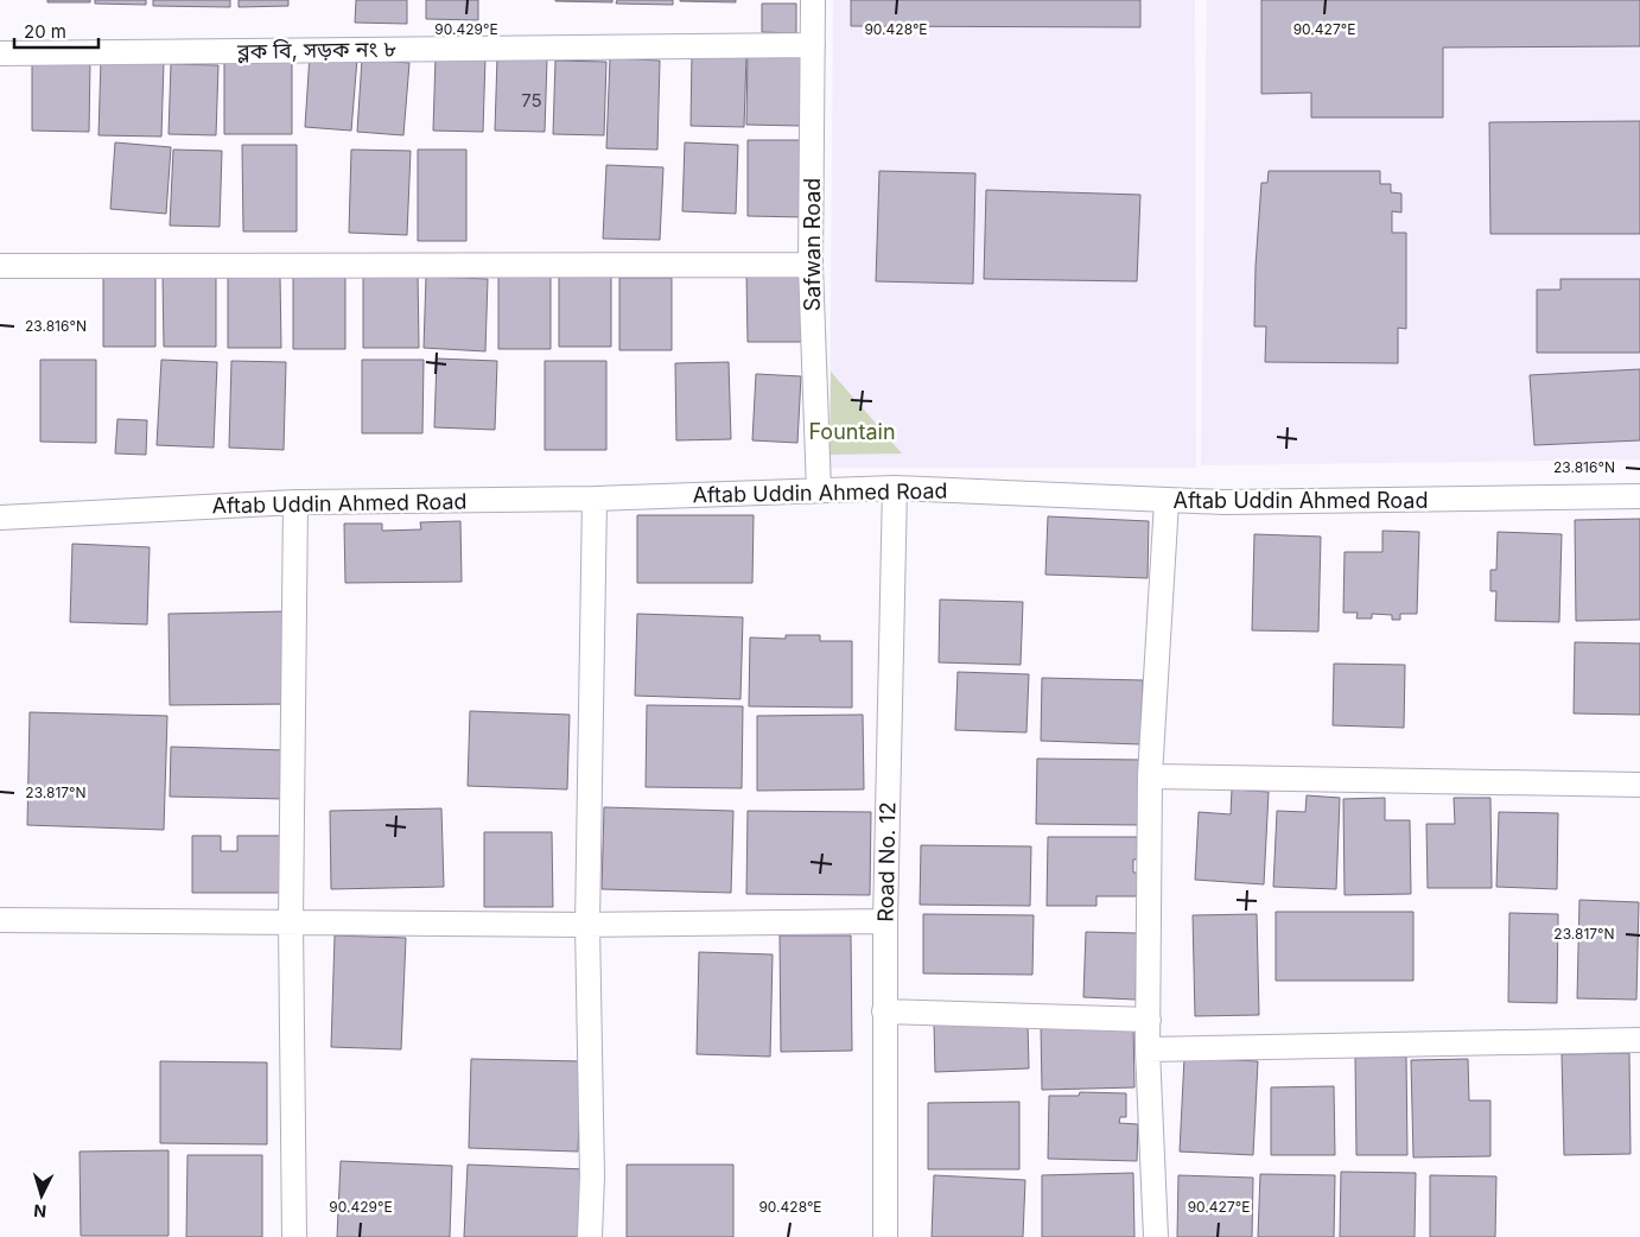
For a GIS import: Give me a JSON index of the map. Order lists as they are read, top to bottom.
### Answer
{
  "streets": {
    "street": [
      "ব্লক বি, সড়ক নং ৮",
      "Safwan Road",
      "Aftab Uddin Ahmed Road",
      "Road No. 12"
    ]
  },
  "crossings": [
    ["ব্লক বি, সড়ক নং ৮", "Safwan Road"],
    ["Safwan Road", "Aftab Uddin Ahmed Road"],
    ["Aftab Uddin Ahmed Road", "Road No. 12"]
  ],
  "parks": ["Fountain"],
  "house_numbers": ["75"],
  "scale_bar": "20 m",
  "north": "bottom",
  "coordinates": [
    "90.429°E",
    "90.428°E",
    "90.427°E",
    "23.816°N",
    "23.817°N"
  ]
}
